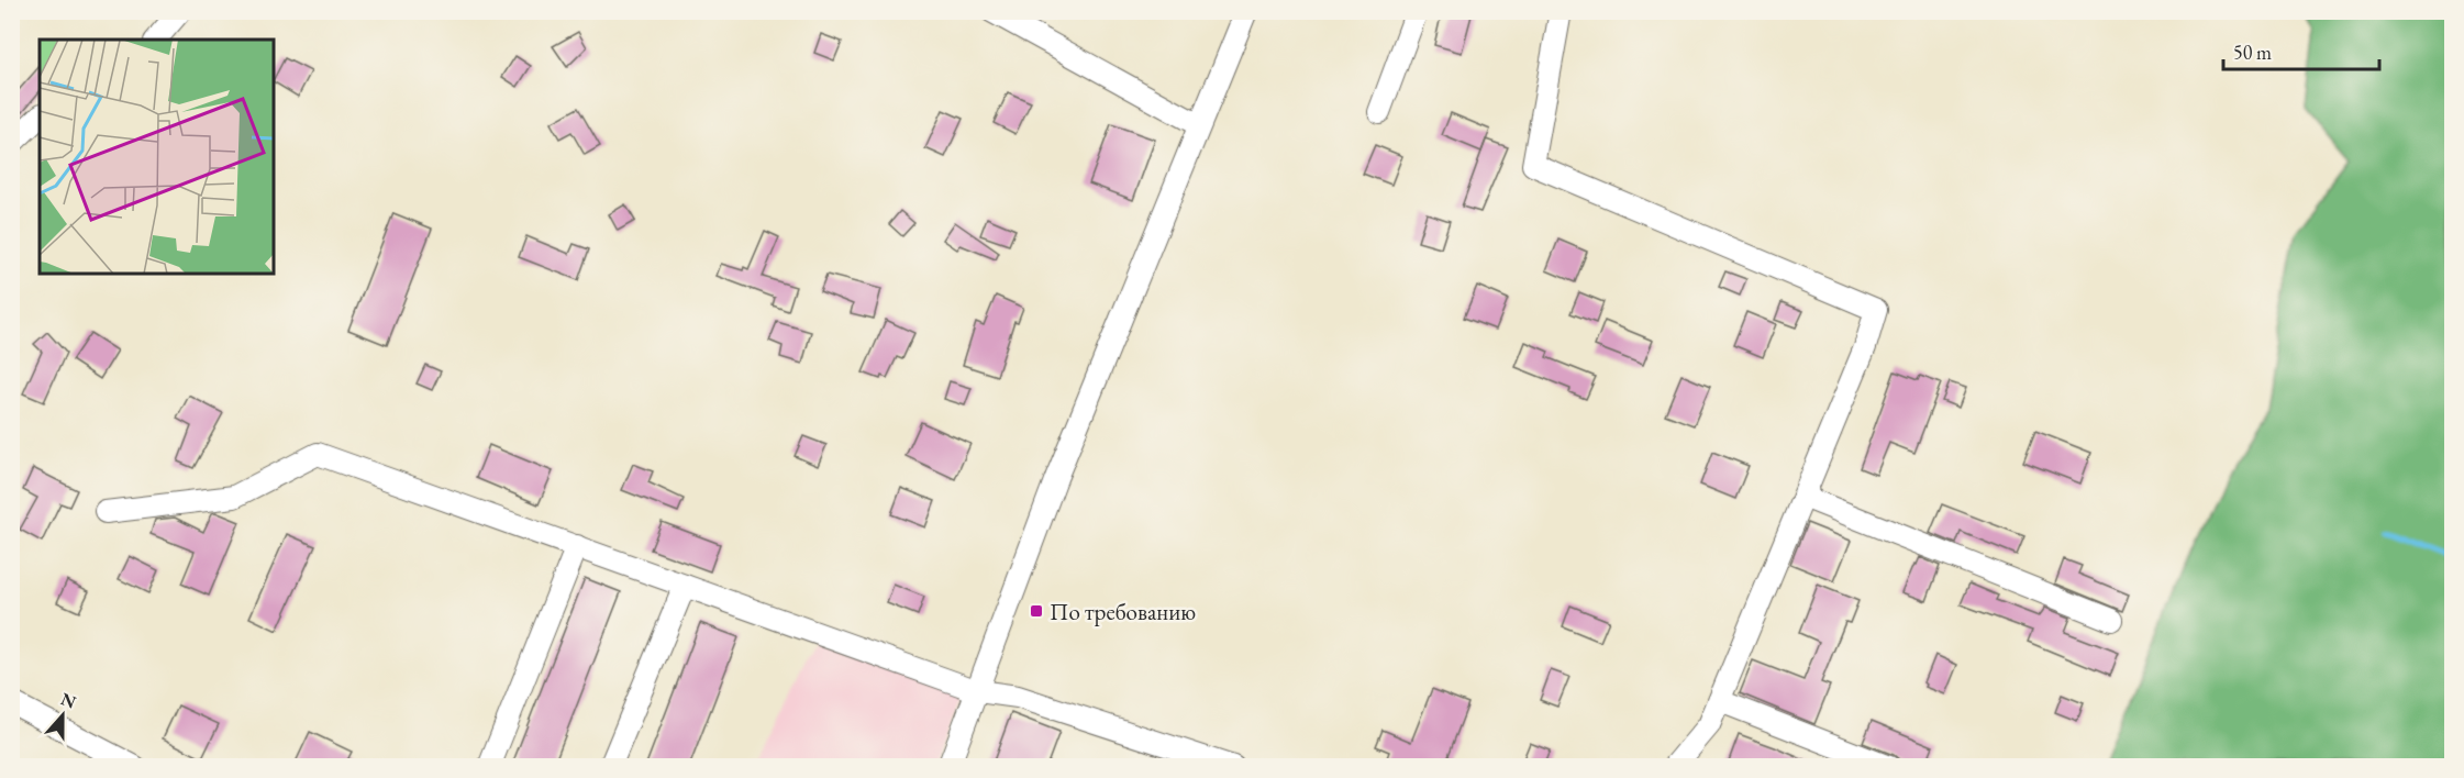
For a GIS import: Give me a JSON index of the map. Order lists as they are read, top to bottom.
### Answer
{
  "places": {
    "transit": ["По требованию"]
  },
  "scale_bar": "50 m",
  "north": "top"
}
